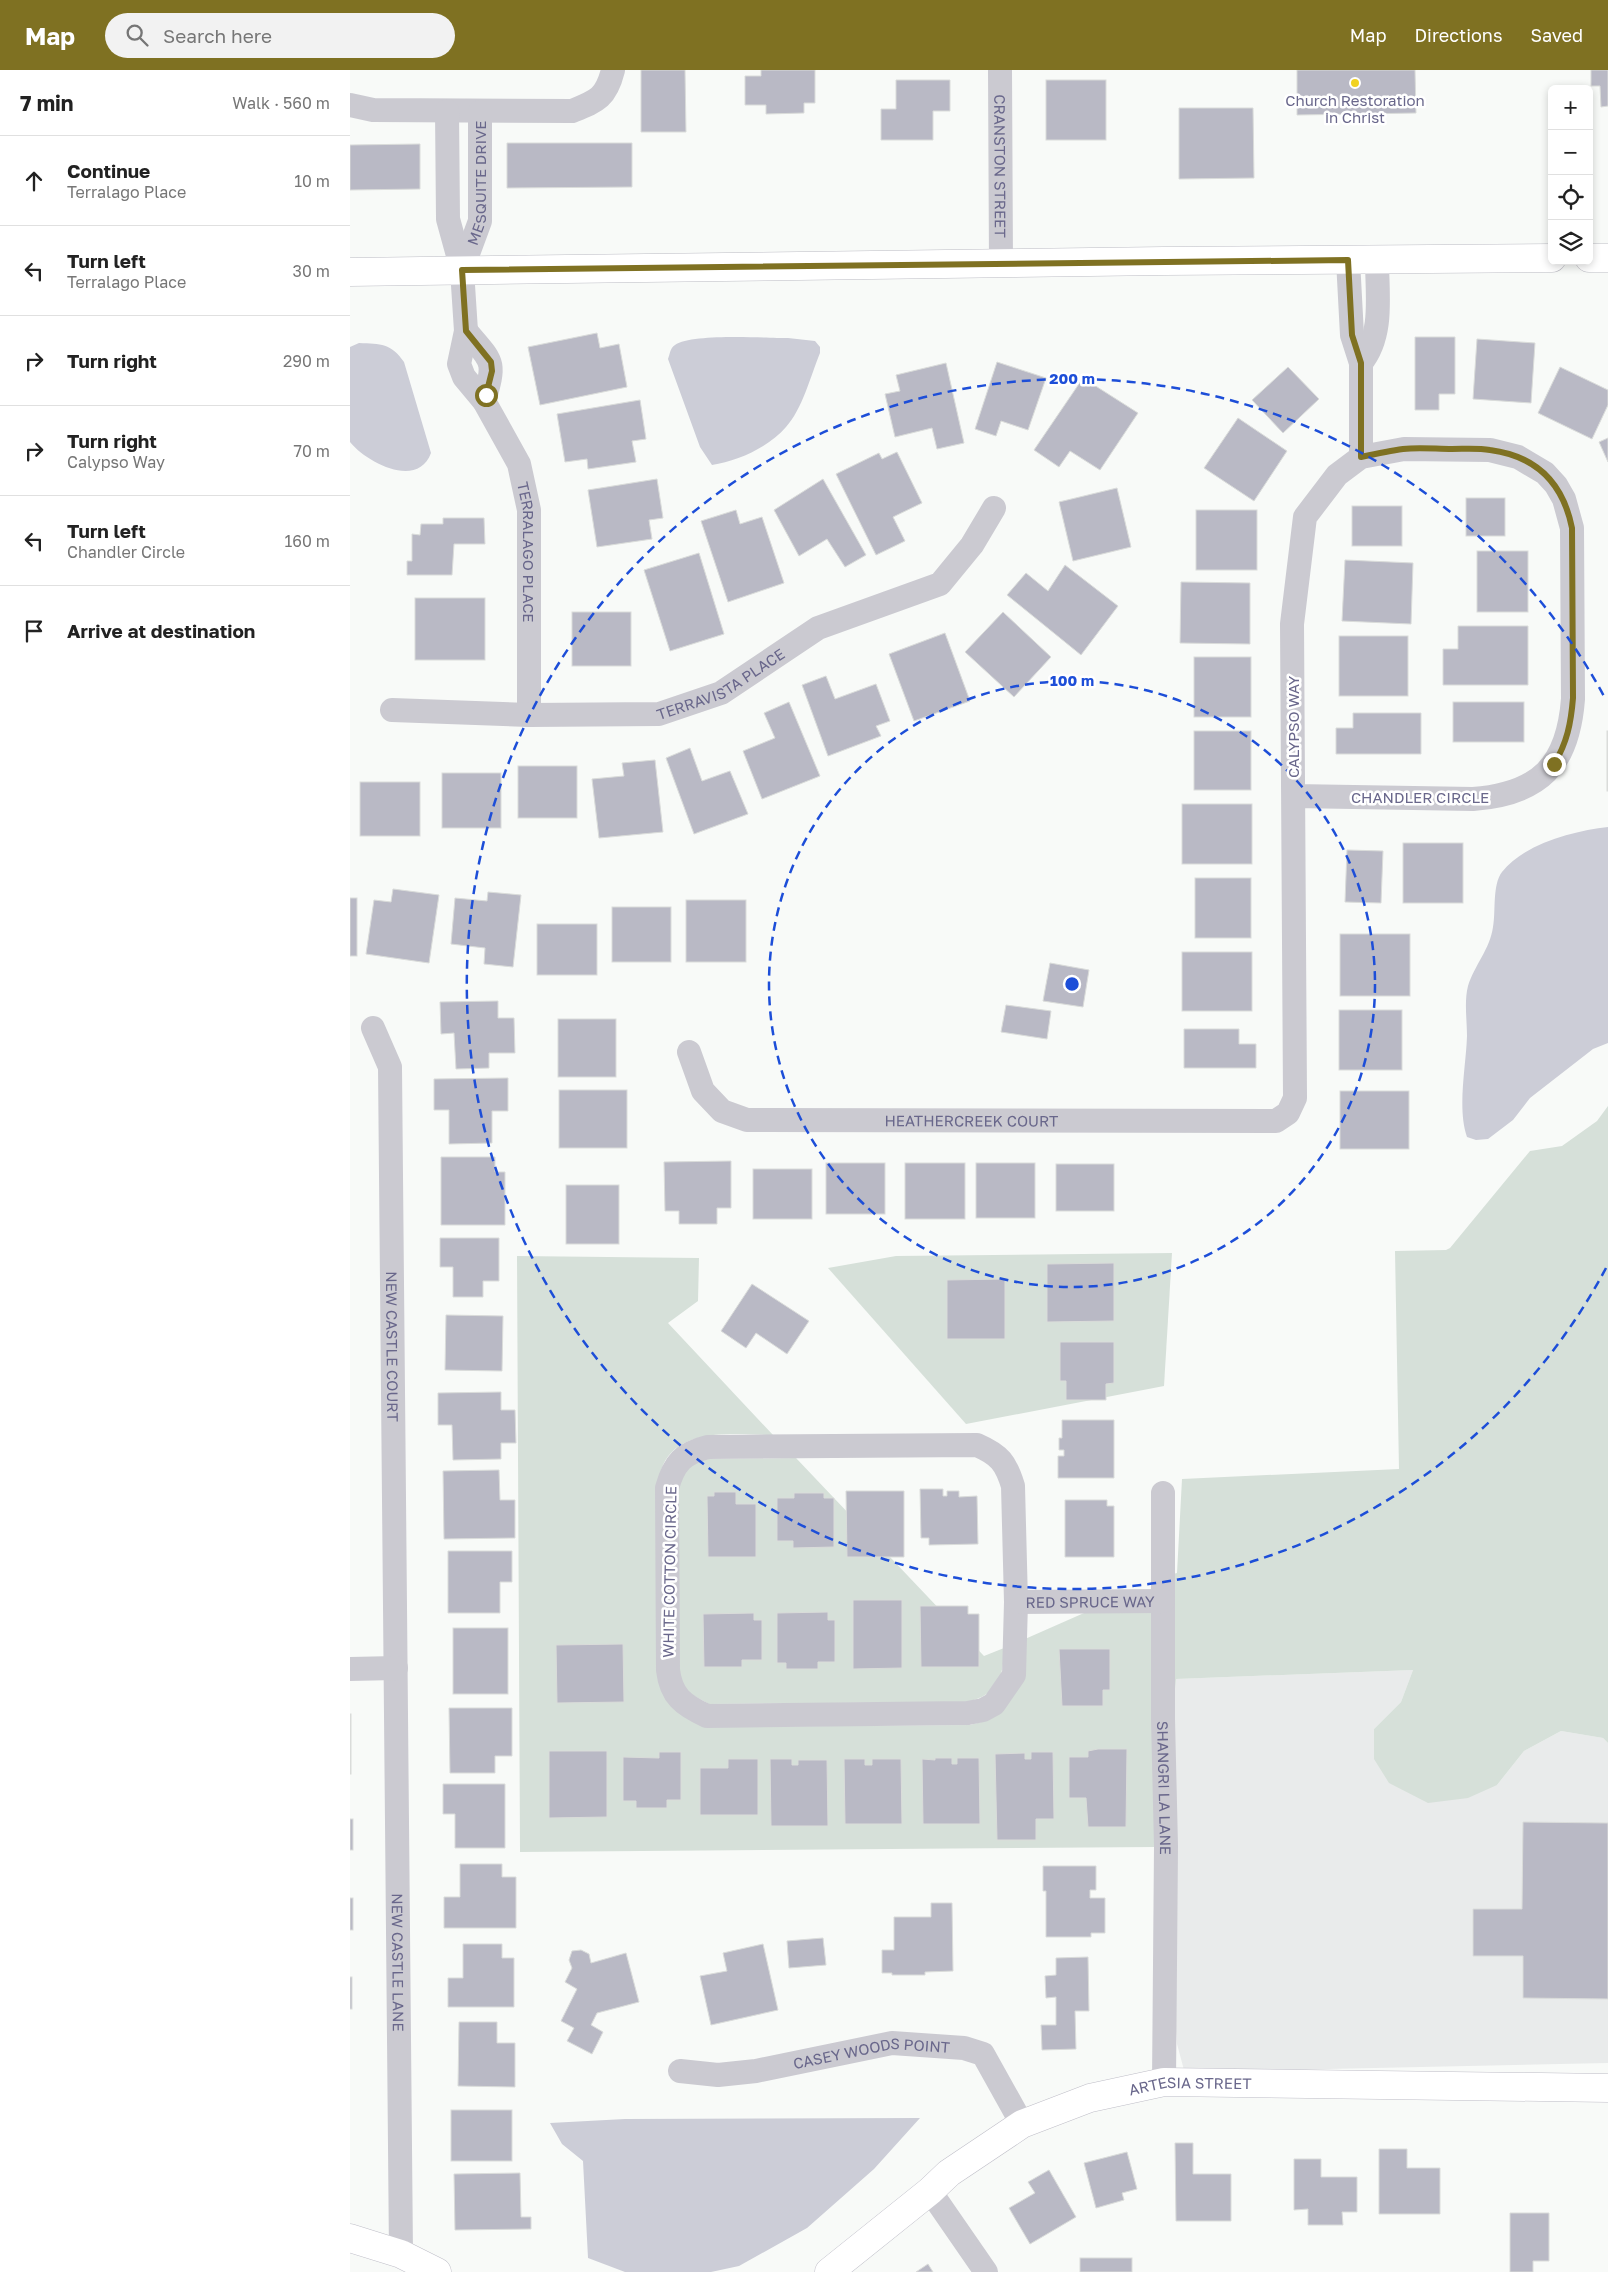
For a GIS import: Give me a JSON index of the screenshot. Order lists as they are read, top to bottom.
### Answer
{
  "streets": {
    "main road": ["ARTESIA STREET"],
    "street": [
      "CRANSTON STREET",
      "MESQUITE DRIVE",
      "TERRALAGO PLACE",
      "TERRAVISTA PLACE",
      "CALYPSO WAY",
      "CHANDLER CIRCLE",
      "HEATHERCREEK COURT",
      "NEW CASTLE COURT",
      "WHITE COTTON CIRCLE",
      "RED SPRUCE WAY",
      "SHANGRI LA LANE",
      "NEW CASTLE LANE",
      "CASEY WOODS POINT"
    ]
  },
  "crossings": [
    ["MESQUITE DRIVE", "TERRALAGO PLACE"],
    ["TERRALAGO PLACE", "TERRAVISTA PLACE"],
    ["CALYPSO WAY", "CHANDLER CIRCLE"],
    ["CALYPSO WAY", "HEATHERCREEK COURT"],
    ["NEW CASTLE COURT", "NEW CASTLE LANE"],
    ["WHITE COTTON CIRCLE", "RED SPRUCE WAY"],
    ["RED SPRUCE WAY", "SHANGRI LA LANE"],
    ["SHANGRI LA LANE", "ARTESIA STREET"],
    ["CASEY WOODS POINT", "ARTESIA STREET"]
  ],
  "places": ["Church Restoration in Christ"],
  "page": {
    "header": "Map",
    "search": "Search here",
    "nav": ["Map", "Directions", "Saved"],
    "heading": ["7 min", "Walk · 560 m"],
    "map_buttons": ["+", "−"],
    "list": [
      ["Continue", "Terralago Place", "10 m"],
      ["Turn left", "Terralago Place", "30 m"],
      ["Turn right", "290 m"],
      ["Turn right", "Calypso Way", "70 m"],
      ["Turn left", "Chandler Circle", "160 m"],
      "Arrive at destination"
    ]
  },
  "rings": ["200 m", "100 m"]
}
